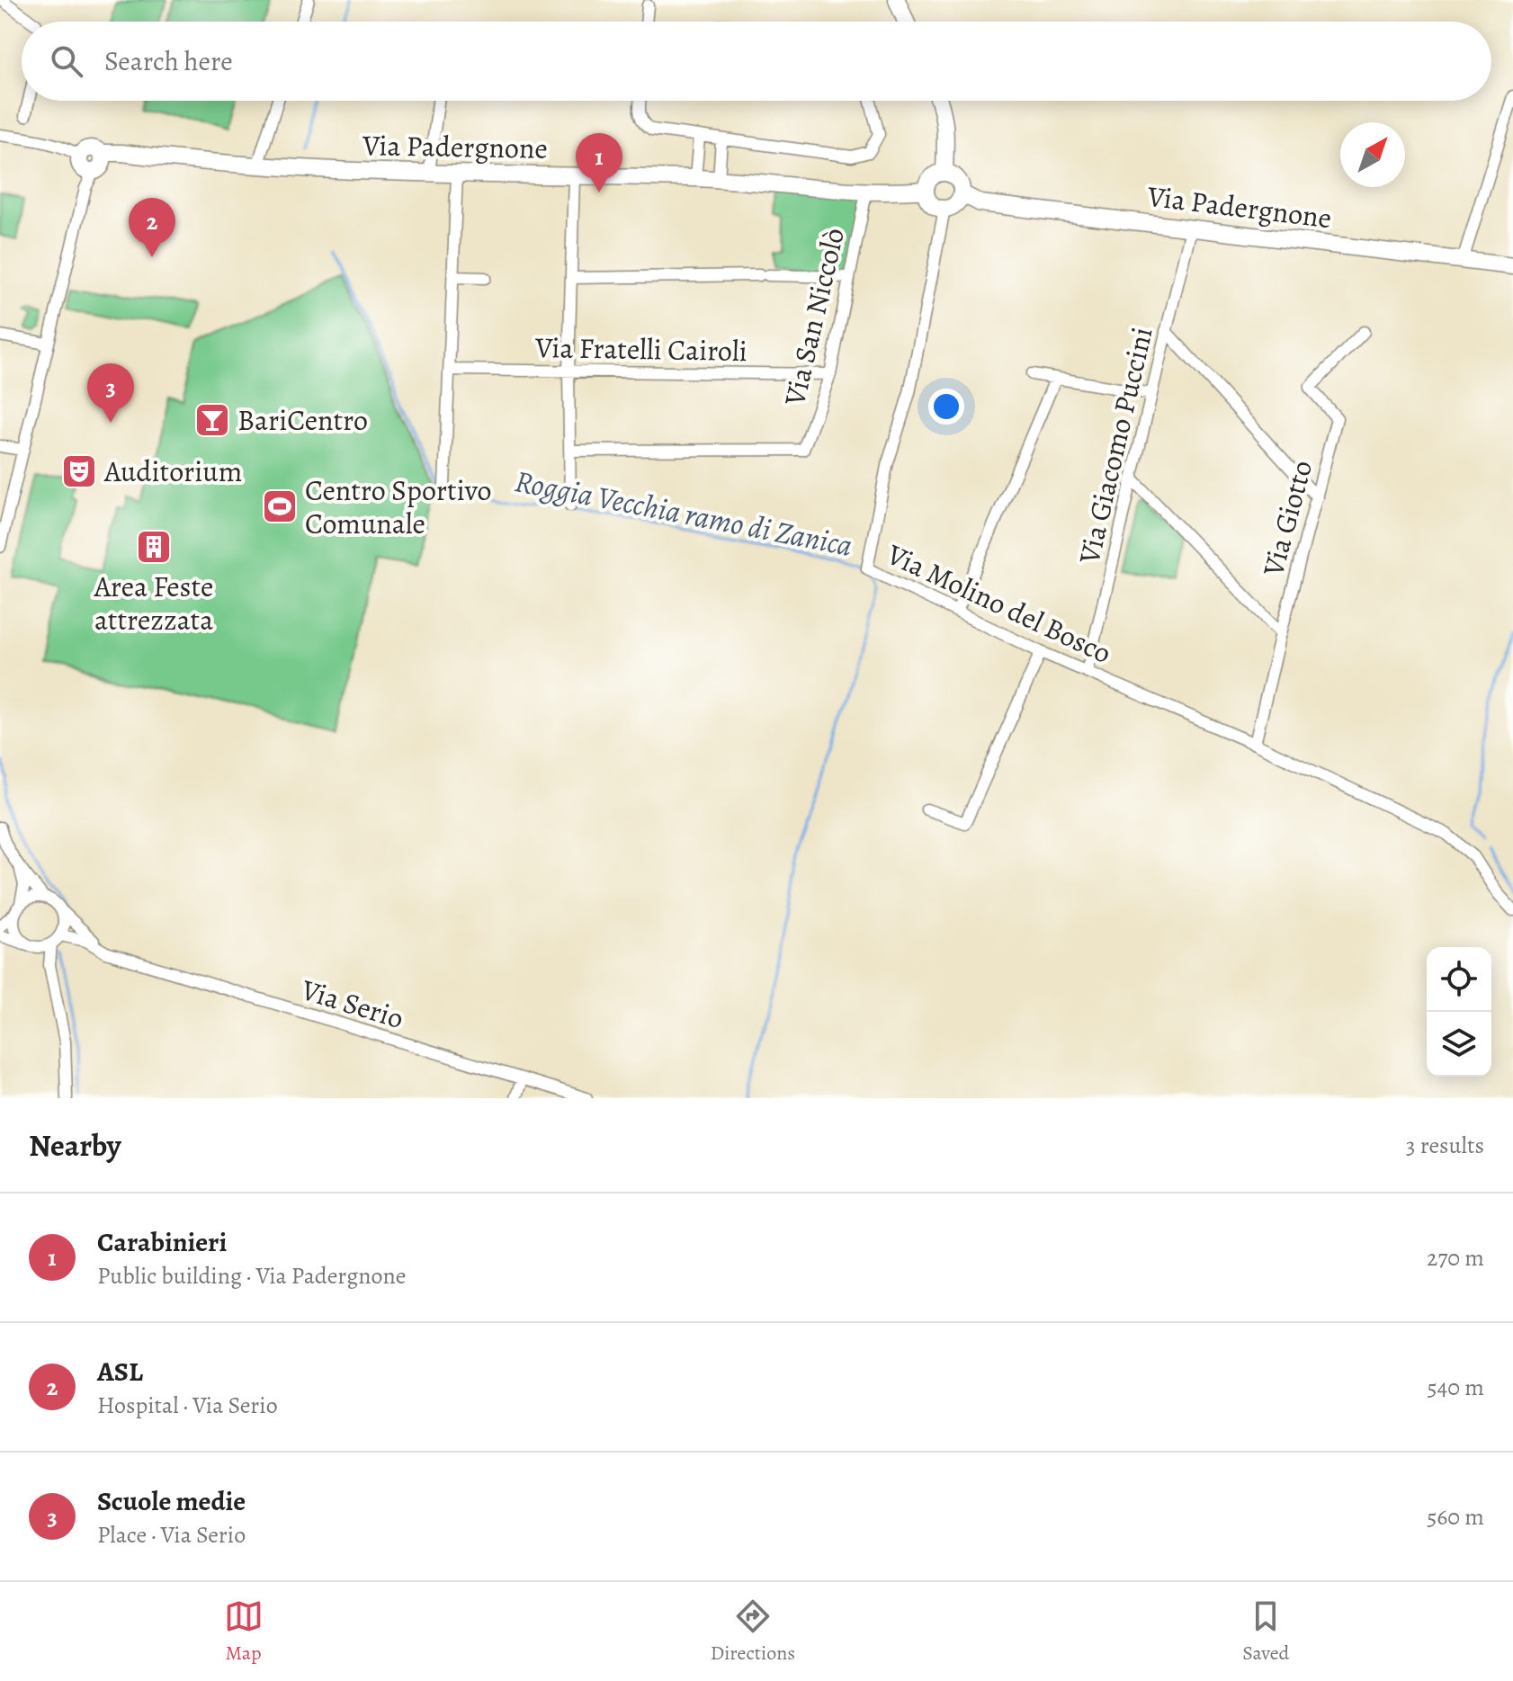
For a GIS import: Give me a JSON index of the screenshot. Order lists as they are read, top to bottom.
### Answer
{
  "streets": {
    "street": [
      "Via Padergnone",
      "Via San Niccolò",
      "Via Fratelli Cairoli",
      "Via Giacomo Puccini",
      "Via Giotto",
      "Via Molino del Bosco",
      "Via Serio"
    ]
  },
  "crossings": [
    ["Via Padergnone", "Via San Niccolò"],
    ["Via Padergnone", "Via Giacomo Puccini"],
    ["Via Padergnone", "Via Molino del Bosco"],
    ["Via San Niccolò", "Via Fratelli Cairoli"],
    ["Via Giacomo Puccini", "Via Molino del Bosco"],
    ["Via Giotto", "Via Molino del Bosco"]
  ],
  "water": ["Roggia Vecchia ramo di Zanica"],
  "places": {
    "bar": ["BariCentro"],
    "theatre": ["Auditorium"],
    "sports": ["Centro Sportivo Comunale"],
    "building": ["Area Feste attrezzata"]
  },
  "north": "top right",
  "page": {
    "search": "Search here",
    "pins": ["1", "2", "3"],
    "heading": ["Nearby", "3 results"],
    "list": [
      {
        "mark": "1",
        "name": "Carabinieri",
        "note": "Public building · Via Padergnone",
        "value": "270 m"
      },
      {
        "mark": "2",
        "name": "ASL",
        "note": "Hospital · Via Serio",
        "value": "540 m"
      },
      {
        "mark": "3",
        "name": "Scuole medie",
        "note": "Place · Via Serio",
        "value": "560 m"
      }
    ],
    "nav": ["Map", "Directions", "Saved"]
  }
}
